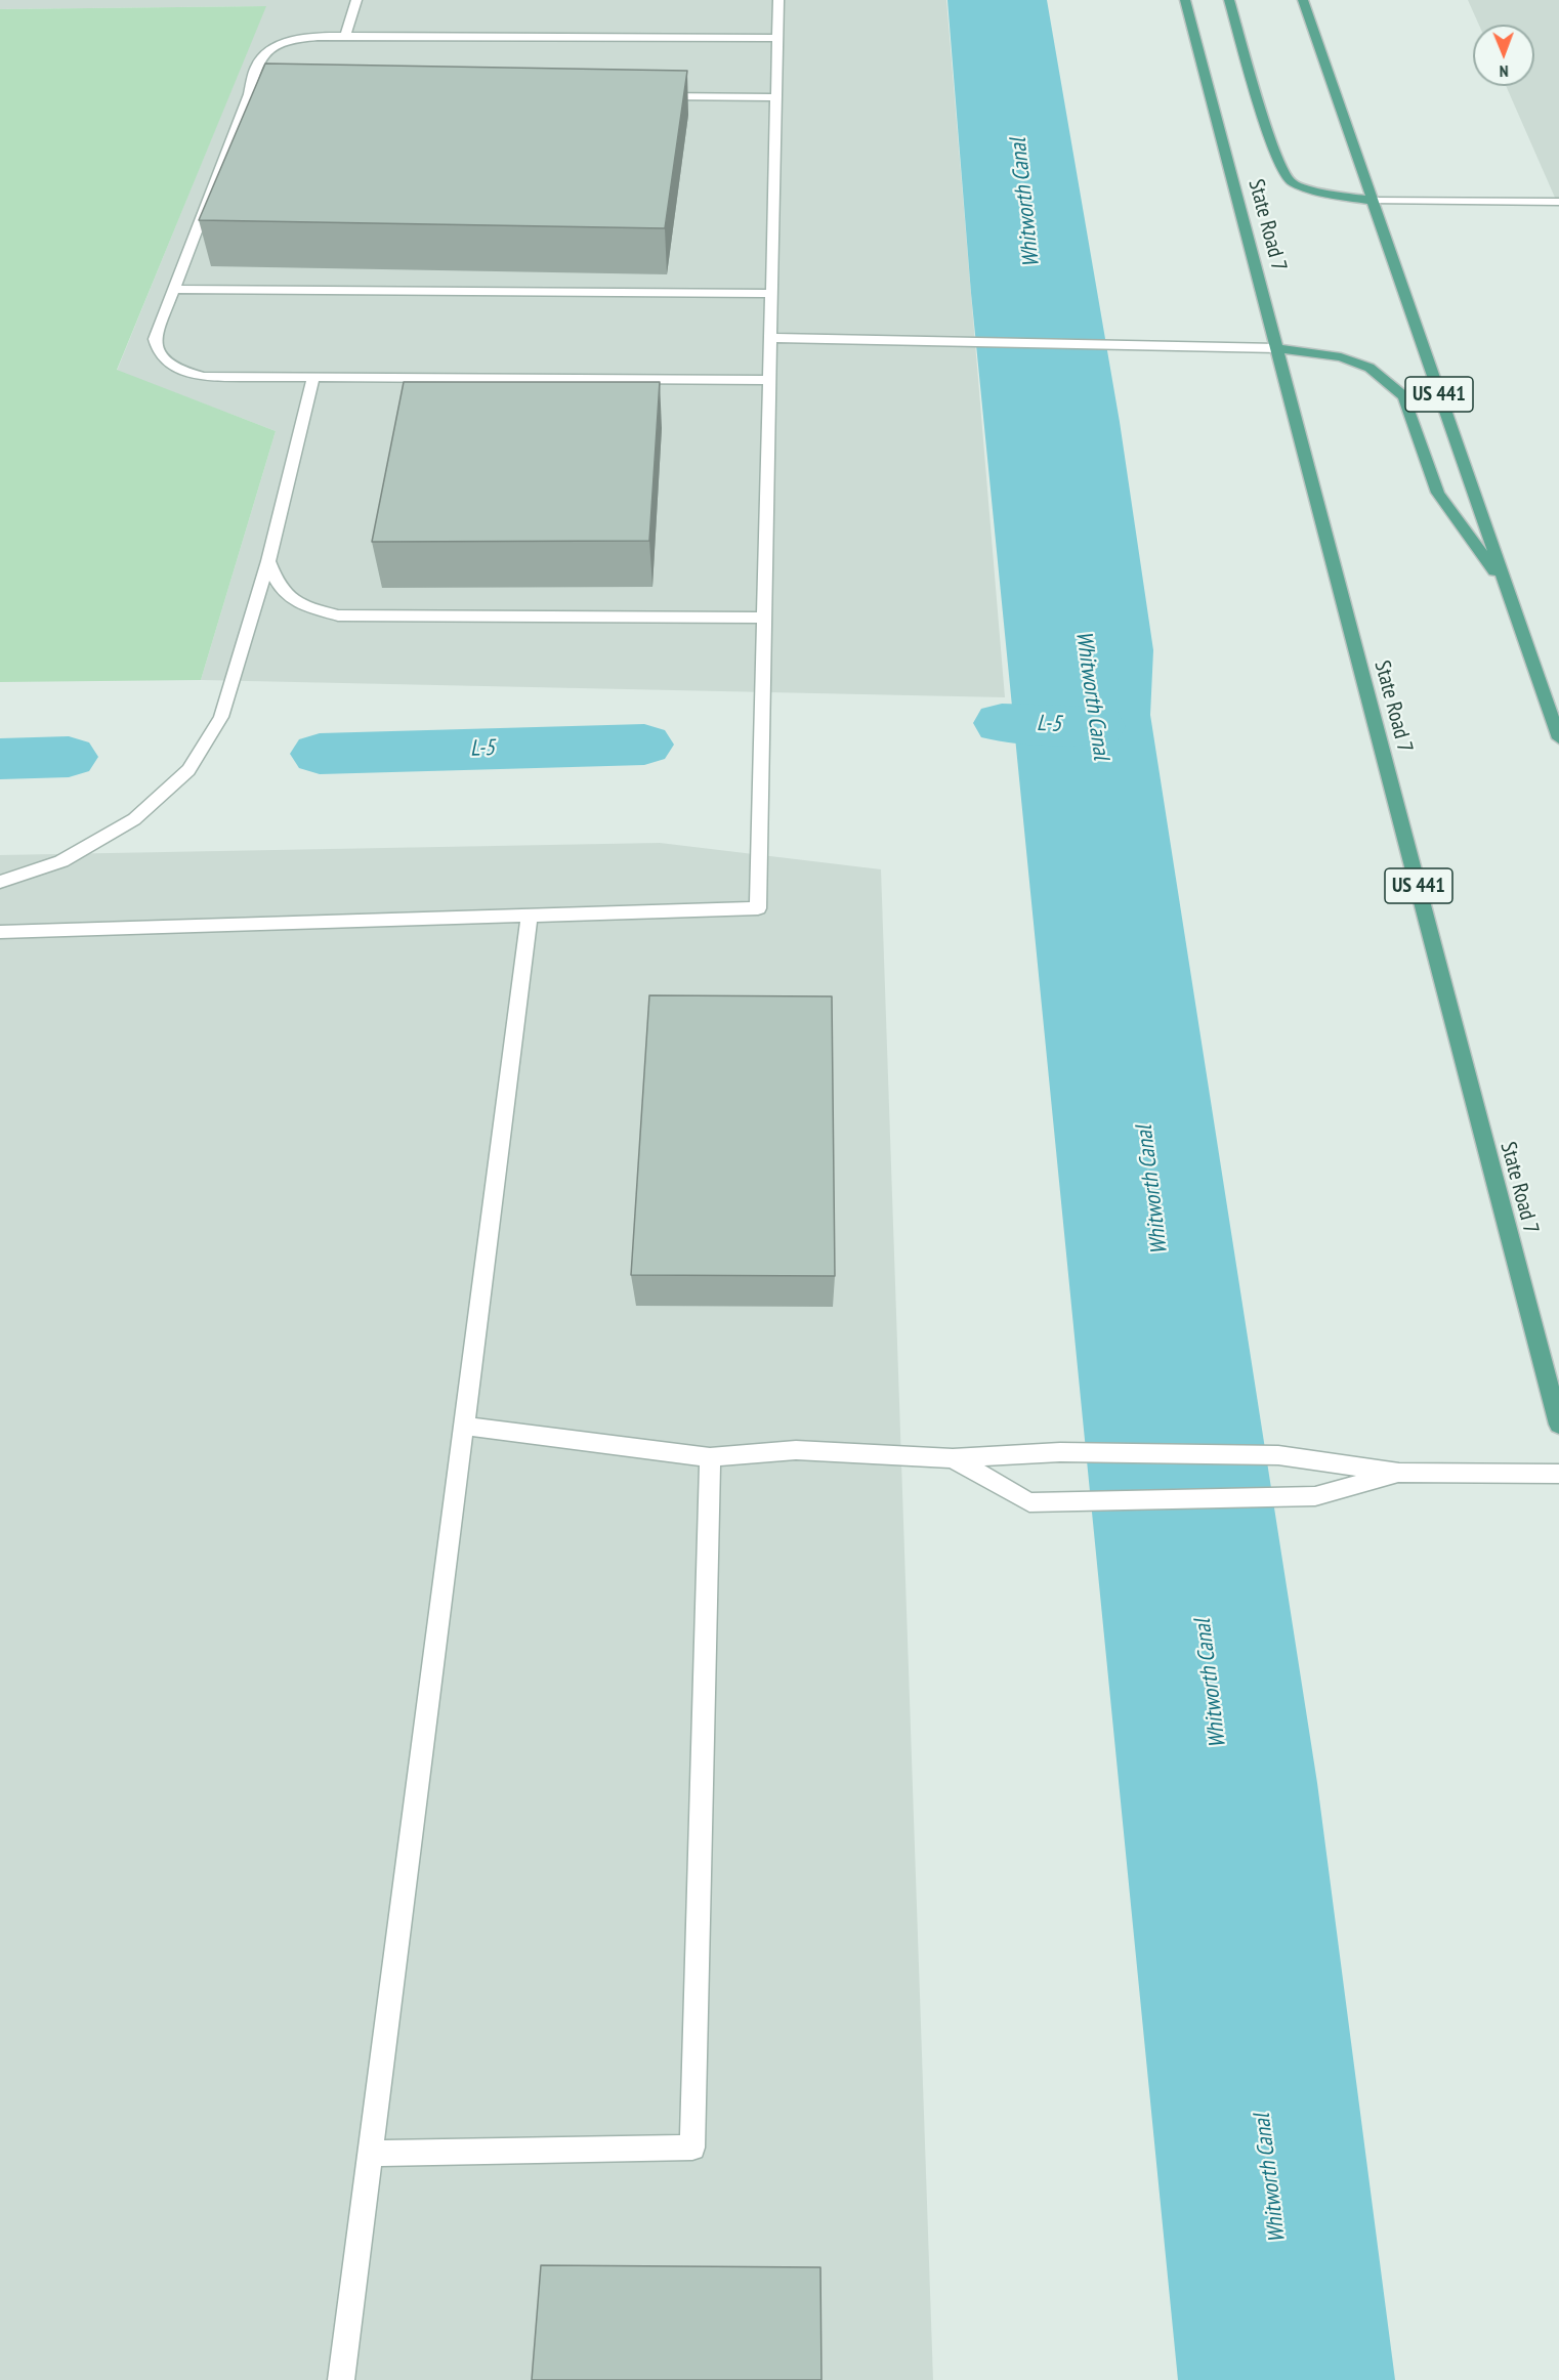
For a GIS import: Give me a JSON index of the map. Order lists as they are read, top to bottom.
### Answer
{
  "streets": {
    "main road": ["State Road 7", "US 441"]
  },
  "water": ["Whitworth Canal", "L-5"],
  "north": "bottom"
}
